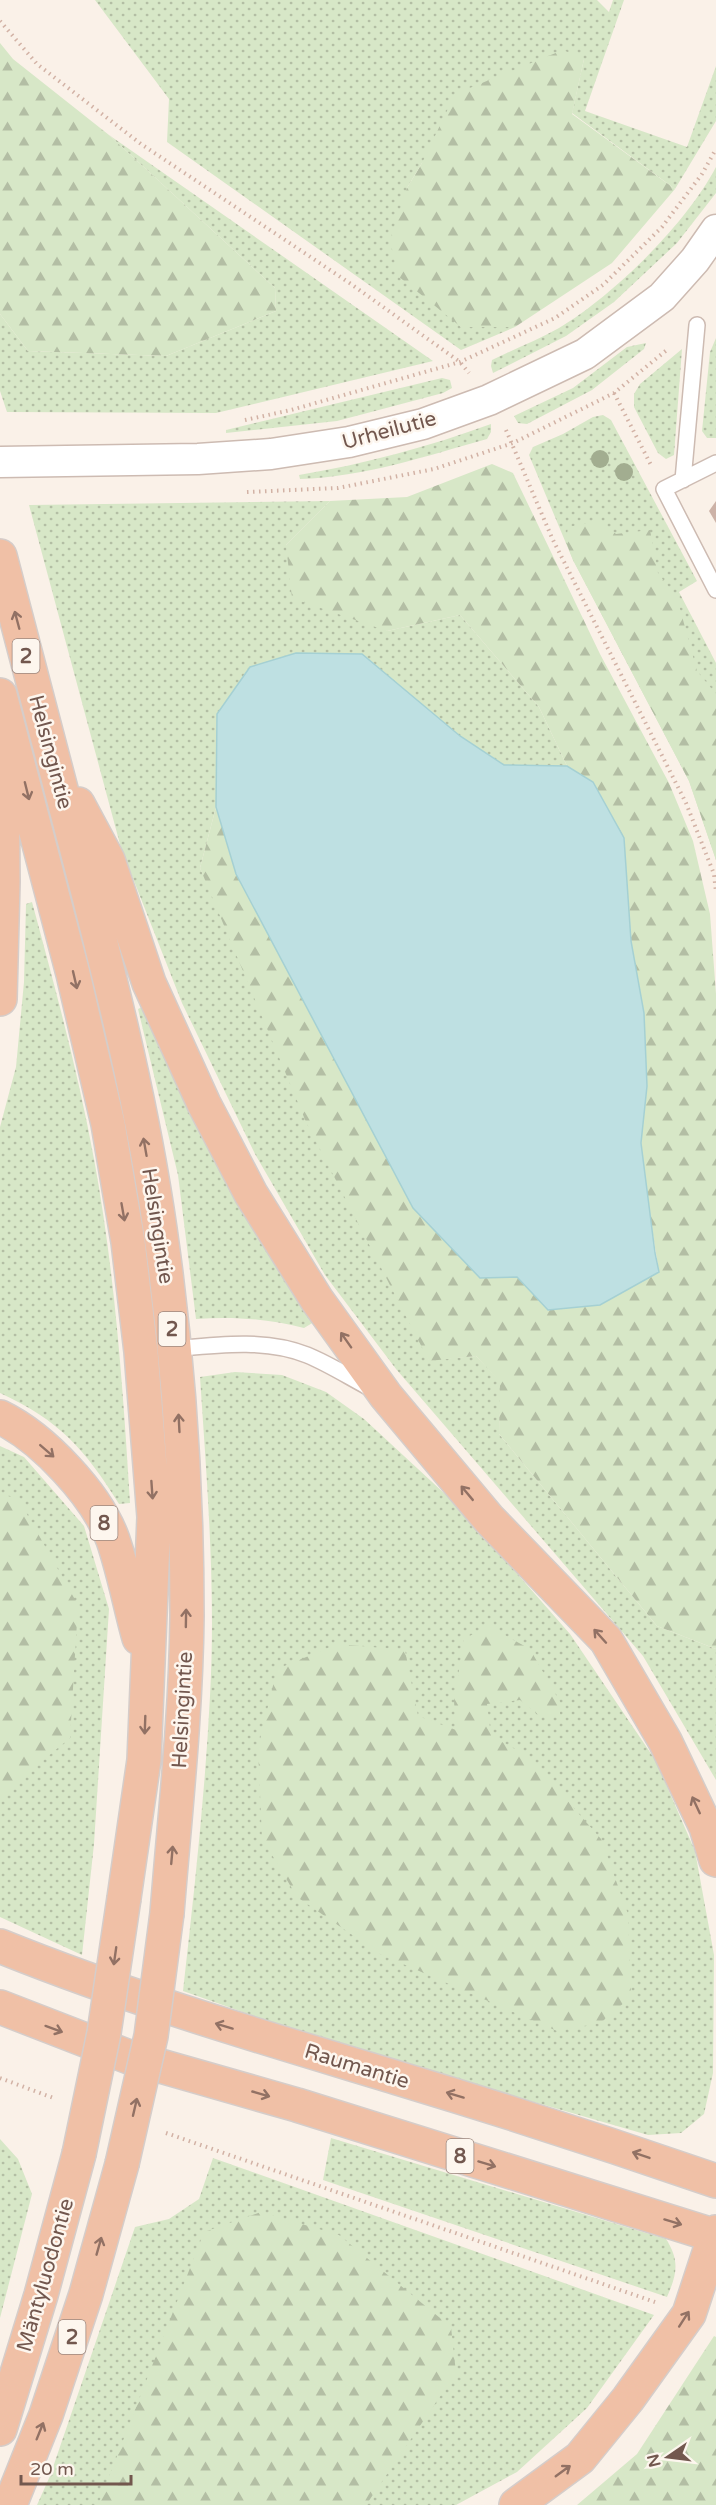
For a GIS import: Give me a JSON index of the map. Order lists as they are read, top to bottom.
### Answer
{
  "streets": {
    "highway": [
      "2",
      "Helsingintie",
      "8",
      "Raumantie",
      "Mäntyluodontie"
    ],
    "street": ["Urheilutie"]
  },
  "crossings": [
    ["Helsingintie", "8"],
    ["Helsingintie", "Mäntyluodontie"]
  ],
  "scale_bar": "20 m",
  "north": "left"
}
